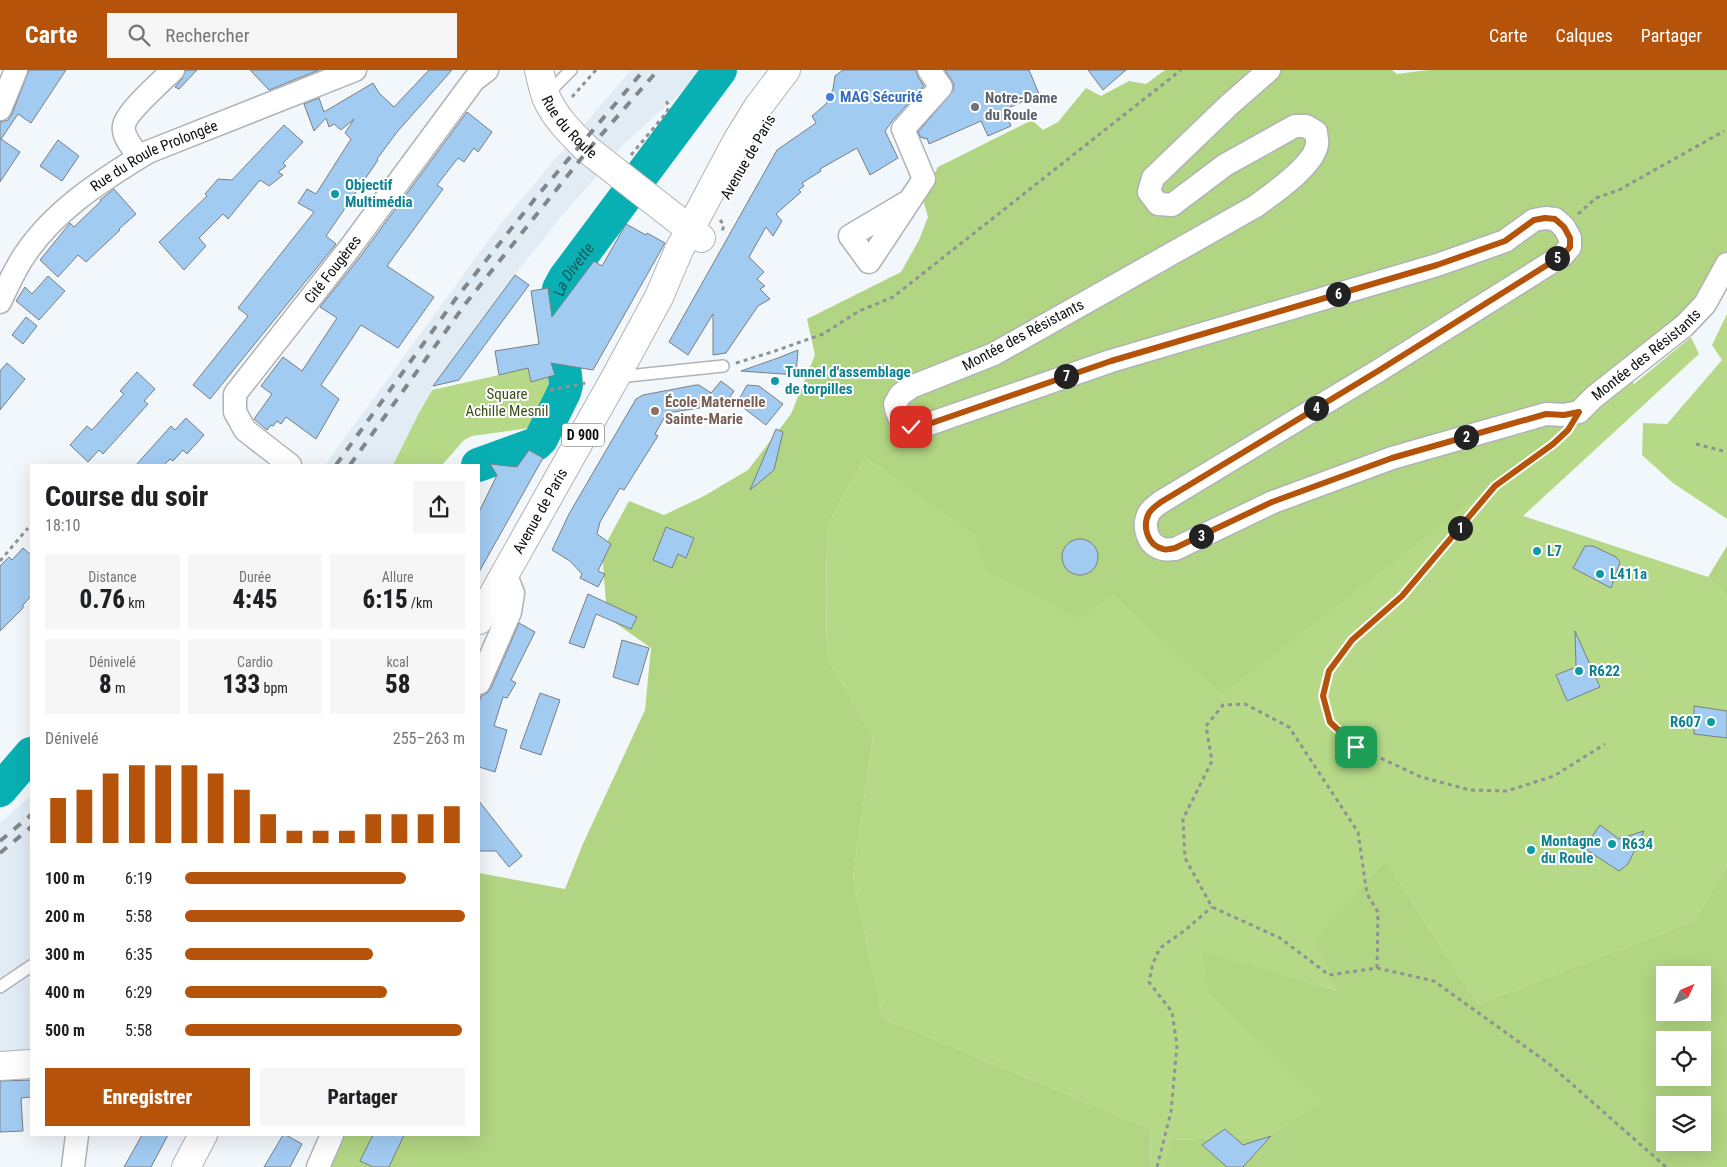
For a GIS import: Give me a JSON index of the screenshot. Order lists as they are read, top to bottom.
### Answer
{
  "streets": {
    "main road": ["Rue du Roule", "Avenue de Paris", "D 900"],
    "street": ["Rue du Roule Prolongée", "Cité Fougères", "Montée des Résistants"]
  },
  "crossings": [
    ["Rue du Roule", "Avenue de Paris"]
  ],
  "water": ["La Divette"],
  "parks": ["Square Achille Mesnil"],
  "places": [
    "MAG Sécurité",
    "Notre-Dame du Roule",
    "Objectif Multimédia",
    "Tunnel d'assemblage de torpilles",
    "École Maternelle Sainte-Marie",
    "L7",
    "L411a",
    "R622",
    "R607",
    "R634",
    "Montagne du Roule"
  ],
  "north": "top right",
  "page": {
    "header": "Carte",
    "search": "Rechercher",
    "nav": ["Carte", "Calques", "Partager"],
    "pins": [
      "5",
      "6",
      "7",
      "4",
      "2",
      "1",
      "3"
    ],
    "heading": ["Course du soir", "18:10"],
    "stats": [
      ["Distance", "0.76 km"],
      ["Durée", "4:45"],
      ["Allure", "6:15 /km"],
      ["Dénivelé", "8 m"],
      ["Cardio", "133 bpm"],
      ["kcal", "58"]
    ],
    "chart": ["Dénivelé", "255–263 m"],
    "list": [
      {
        "name": "100 m",
        "note": "6:19"
      },
      {
        "name": "200 m",
        "note": "5:58"
      },
      {
        "name": "300 m",
        "note": "6:35"
      },
      {
        "name": "400 m",
        "note": "6:29"
      },
      {
        "name": "500 m",
        "note": "5:58"
      }
    ],
    "buttons": ["Enregistrer", "Partager"]
  }
}
